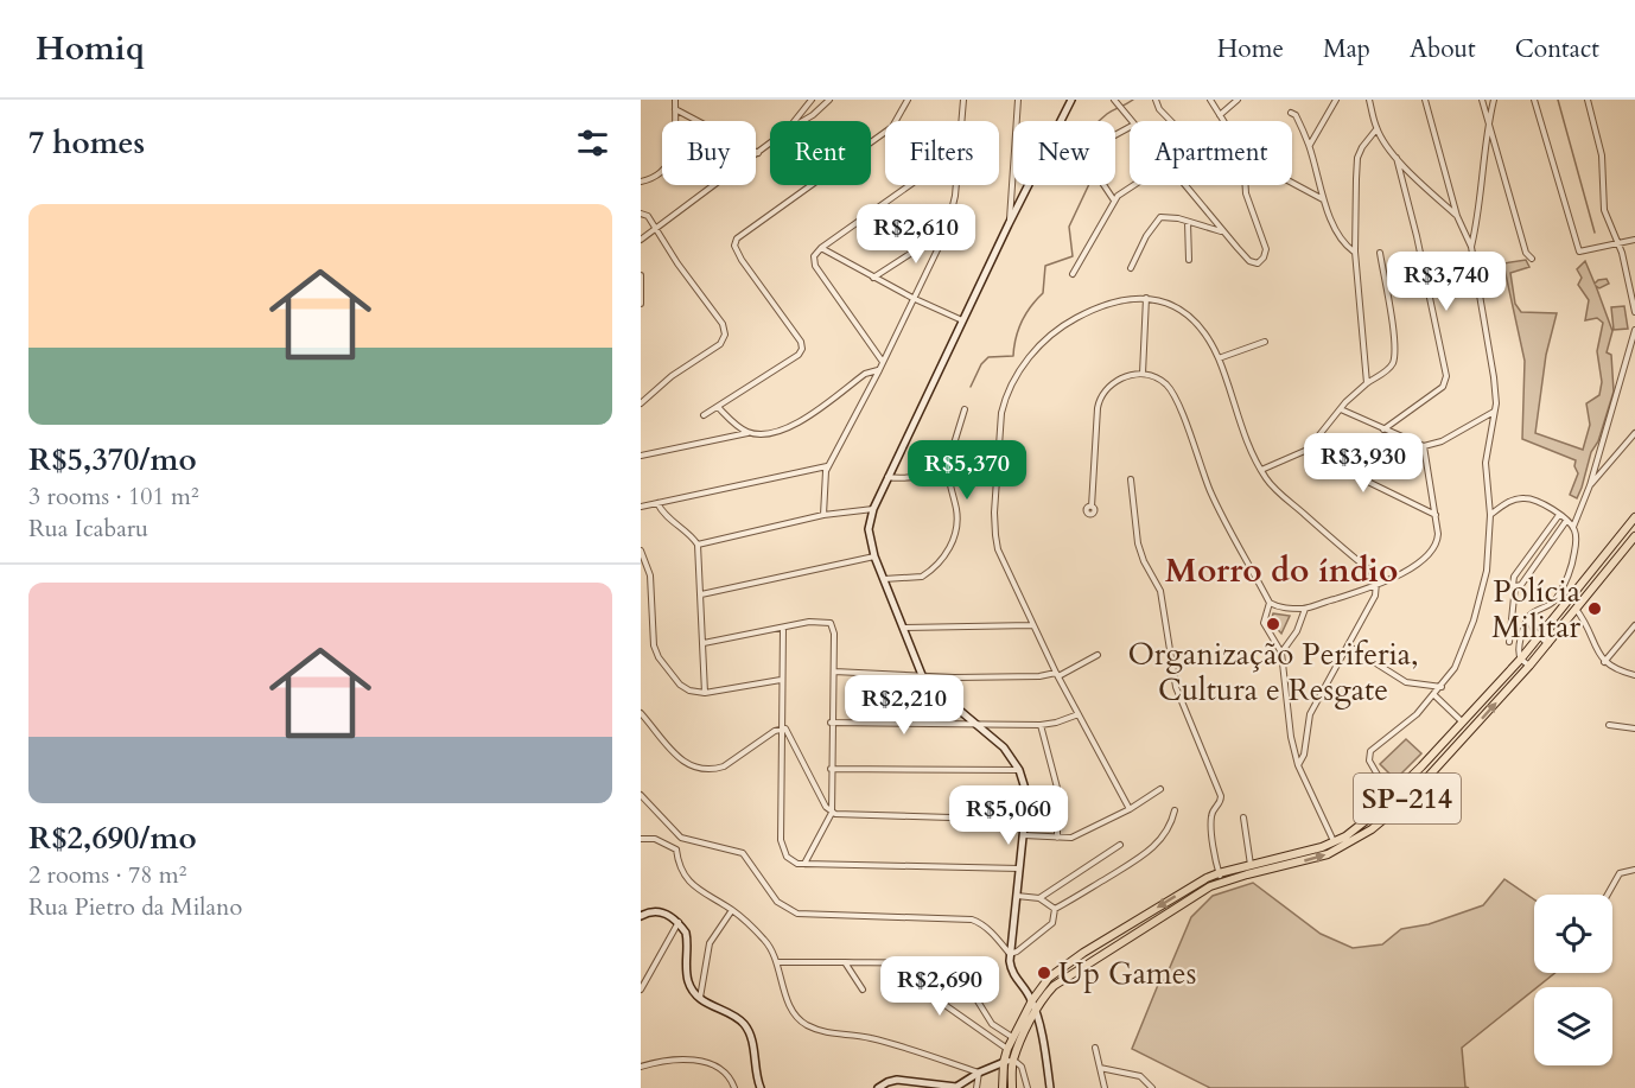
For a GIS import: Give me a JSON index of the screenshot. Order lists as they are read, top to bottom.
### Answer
{
  "streets": {
    "main road": ["SP-214"]
  },
  "districts": ["Morro do índio"],
  "places": ["Polícia Militar", "Organização Periferia, Cultura e Resgate", "Up Games"],
  "page": {
    "header": "Homiq",
    "nav": [
      "Home",
      "Map",
      "About",
      "Contact"
    ],
    "heading": "7 homes",
    "chip": [
      "Buy",
      "Rent",
      "Filters",
      "New",
      "Apartment"
    ],
    "list": [
      {
        "name": "R$5,370/mo",
        "note": "3 rooms · 101 m² · Rua Icabaru"
      },
      {
        "name": "R$2,690/mo",
        "note": "2 rooms · 78 m² · Rua Pietro da Milano"
      }
    ],
    "price": [
      "R$2,610",
      "R$3,740",
      "R$3,930",
      "R$5,370",
      "R$2,210",
      "R$5,060",
      "R$2,690"
    ]
  }
}
